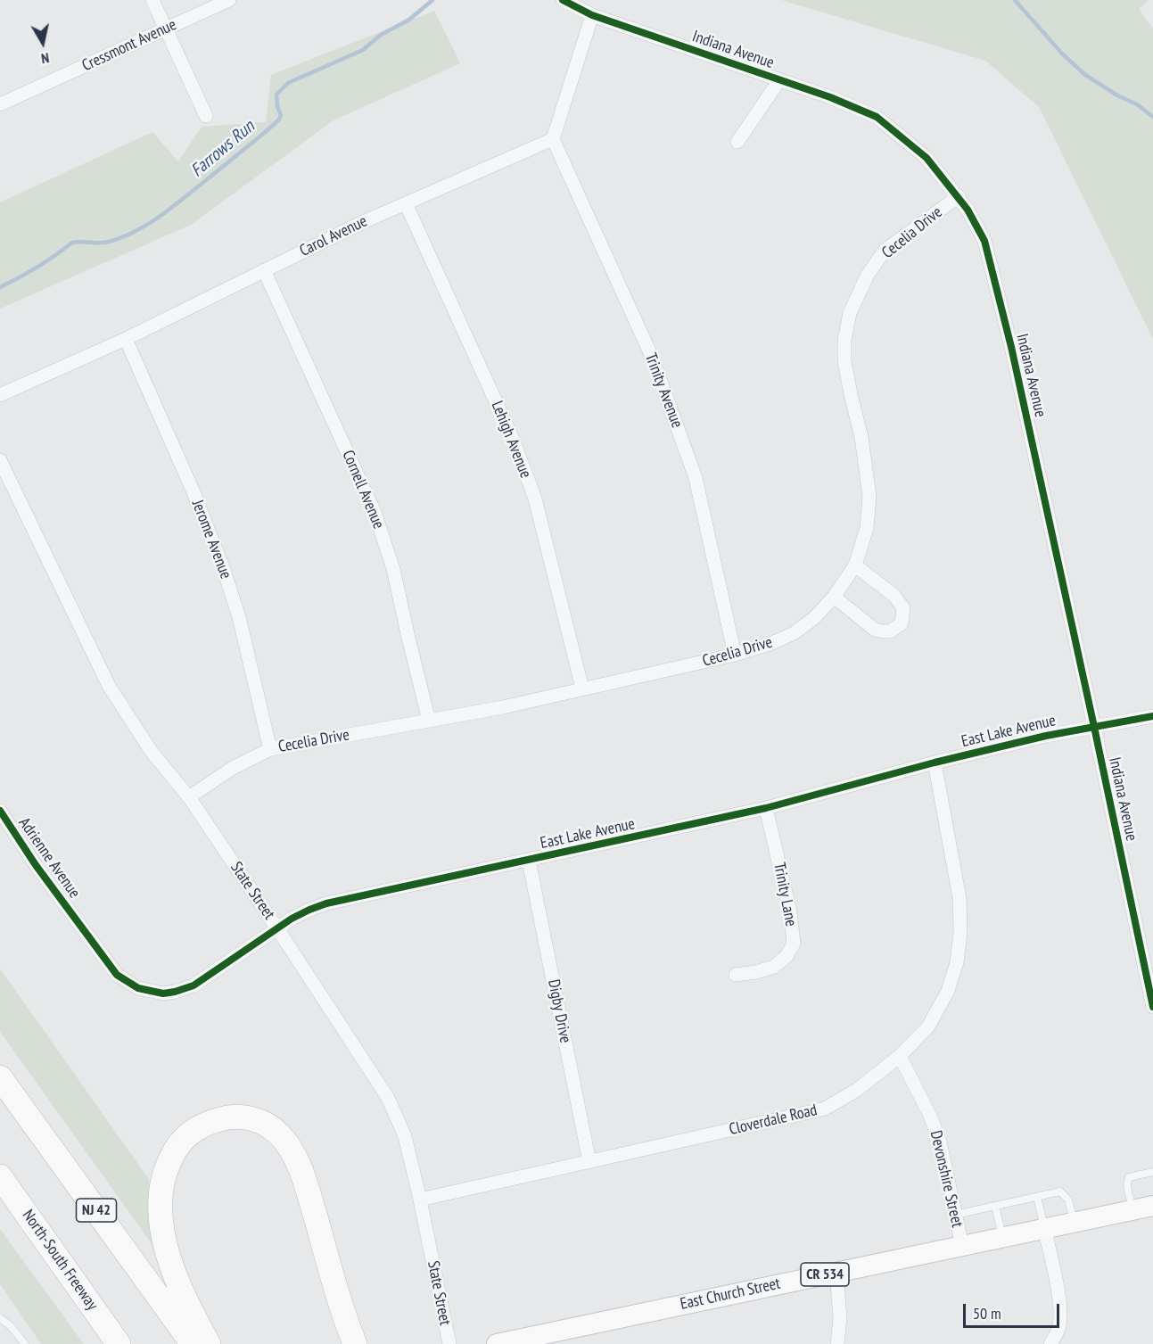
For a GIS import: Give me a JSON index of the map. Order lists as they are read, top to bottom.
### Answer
{
  "streets": {
    "highway": ["NJ 42", "North-South Freeway"],
    "main road": ["CR 534", "East Church Street"],
    "street": [
      "Cressmont Avenue",
      "Indiana Avenue",
      "Cecelia Drive",
      "Carol Avenue",
      "Trinity Avenue",
      "Lehigh Avenue",
      "Cornell Avenue",
      "Jerome Avenue",
      "East Lake Avenue",
      "Adrienne Avenue",
      "State Street",
      "Trinity Lane",
      "Digby Drive",
      "Cloverdale Road",
      "Devonshire Street"
    ]
  },
  "crossings": [
    ["Indiana Avenue", "Cecelia Drive"],
    ["Indiana Avenue", "East Lake Avenue"],
    ["Cecelia Drive", "Trinity Avenue"],
    ["Cecelia Drive", "Lehigh Avenue"],
    ["Cecelia Drive", "Cornell Avenue"],
    ["Cecelia Drive", "Jerome Avenue"],
    ["Cecelia Drive", "State Street"],
    ["Carol Avenue", "Trinity Avenue"],
    ["Carol Avenue", "Lehigh Avenue"],
    ["Carol Avenue", "Cornell Avenue"],
    ["Carol Avenue", "Jerome Avenue"],
    ["East Lake Avenue", "Adrienne Avenue"],
    ["East Lake Avenue", "State Street"],
    ["East Lake Avenue", "Trinity Lane"],
    ["East Lake Avenue", "Digby Drive"],
    ["East Lake Avenue", "Cloverdale Road"],
    ["State Street", "Cloverdale Road"],
    ["Digby Drive", "Cloverdale Road"],
    ["Cloverdale Road", "Devonshire Street"],
    ["Devonshire Street", "East Church Street"]
  ],
  "water": ["Farrows Run"],
  "scale_bar": "50 m",
  "north": "bottom"
}
